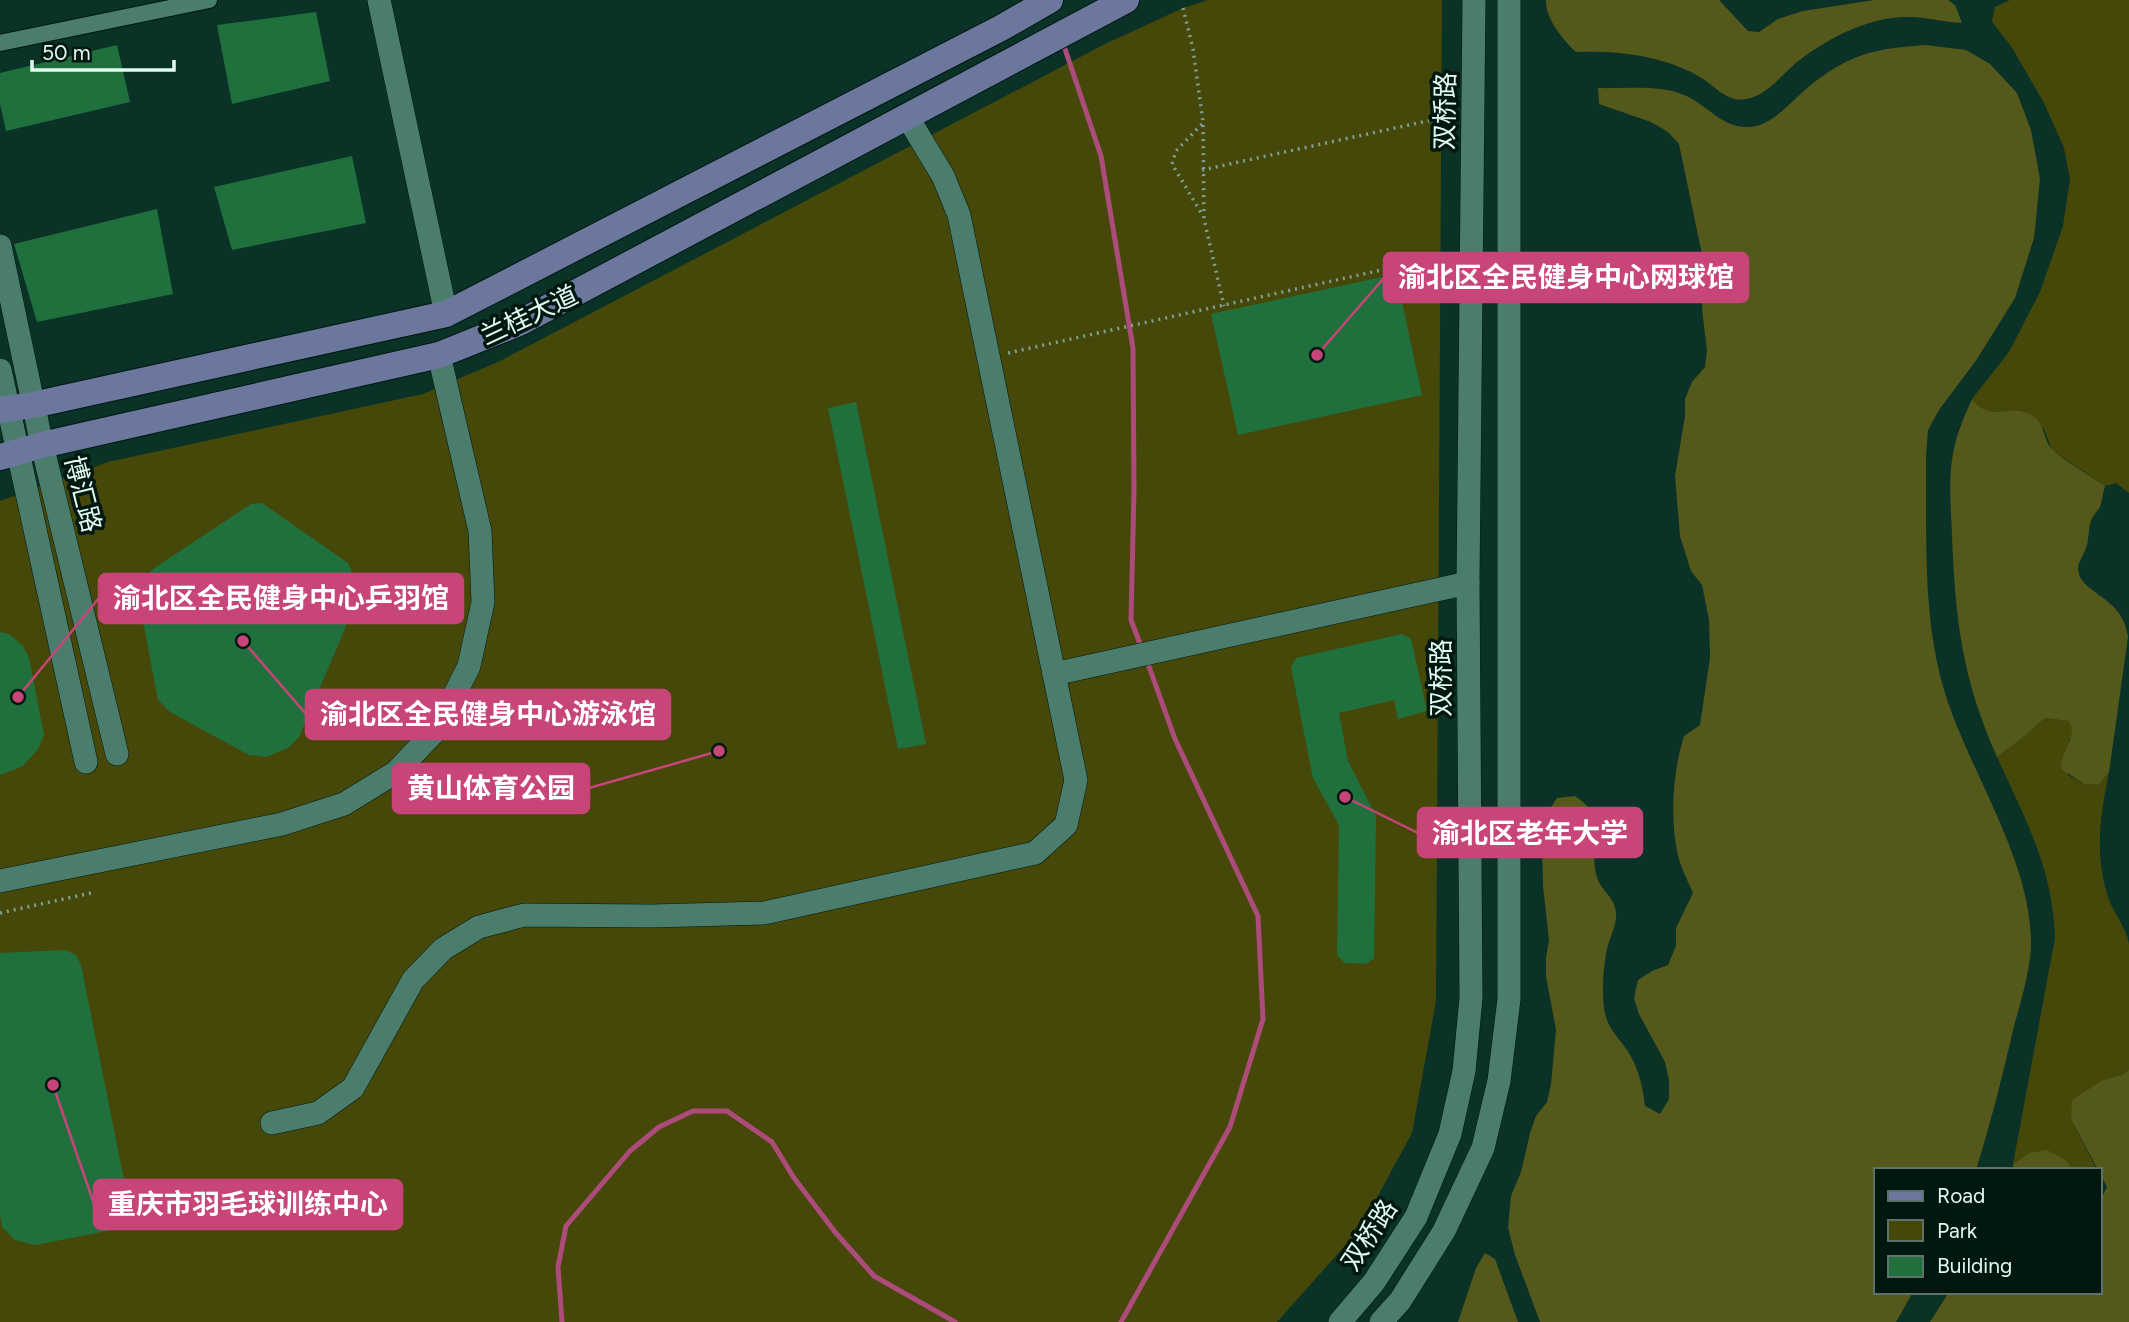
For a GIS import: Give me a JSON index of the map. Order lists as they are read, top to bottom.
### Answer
{
  "streets": {
    "main road": ["双桥路", "兰桂大道", "博汇路"]
  },
  "crossings": [
    ["兰桂大道", "博汇路"]
  ],
  "places": [
    "渝北区全民健身中心网球馆",
    "渝北区全民健身中心游泳馆",
    "渝北区全民健身中心乒羽馆",
    "黄山体育公园",
    "渝北区老年大学",
    "重庆市羽毛球训练中心"
  ],
  "legend": ["Road", "Park", "Building"],
  "scale_bar": "50 m"
}
